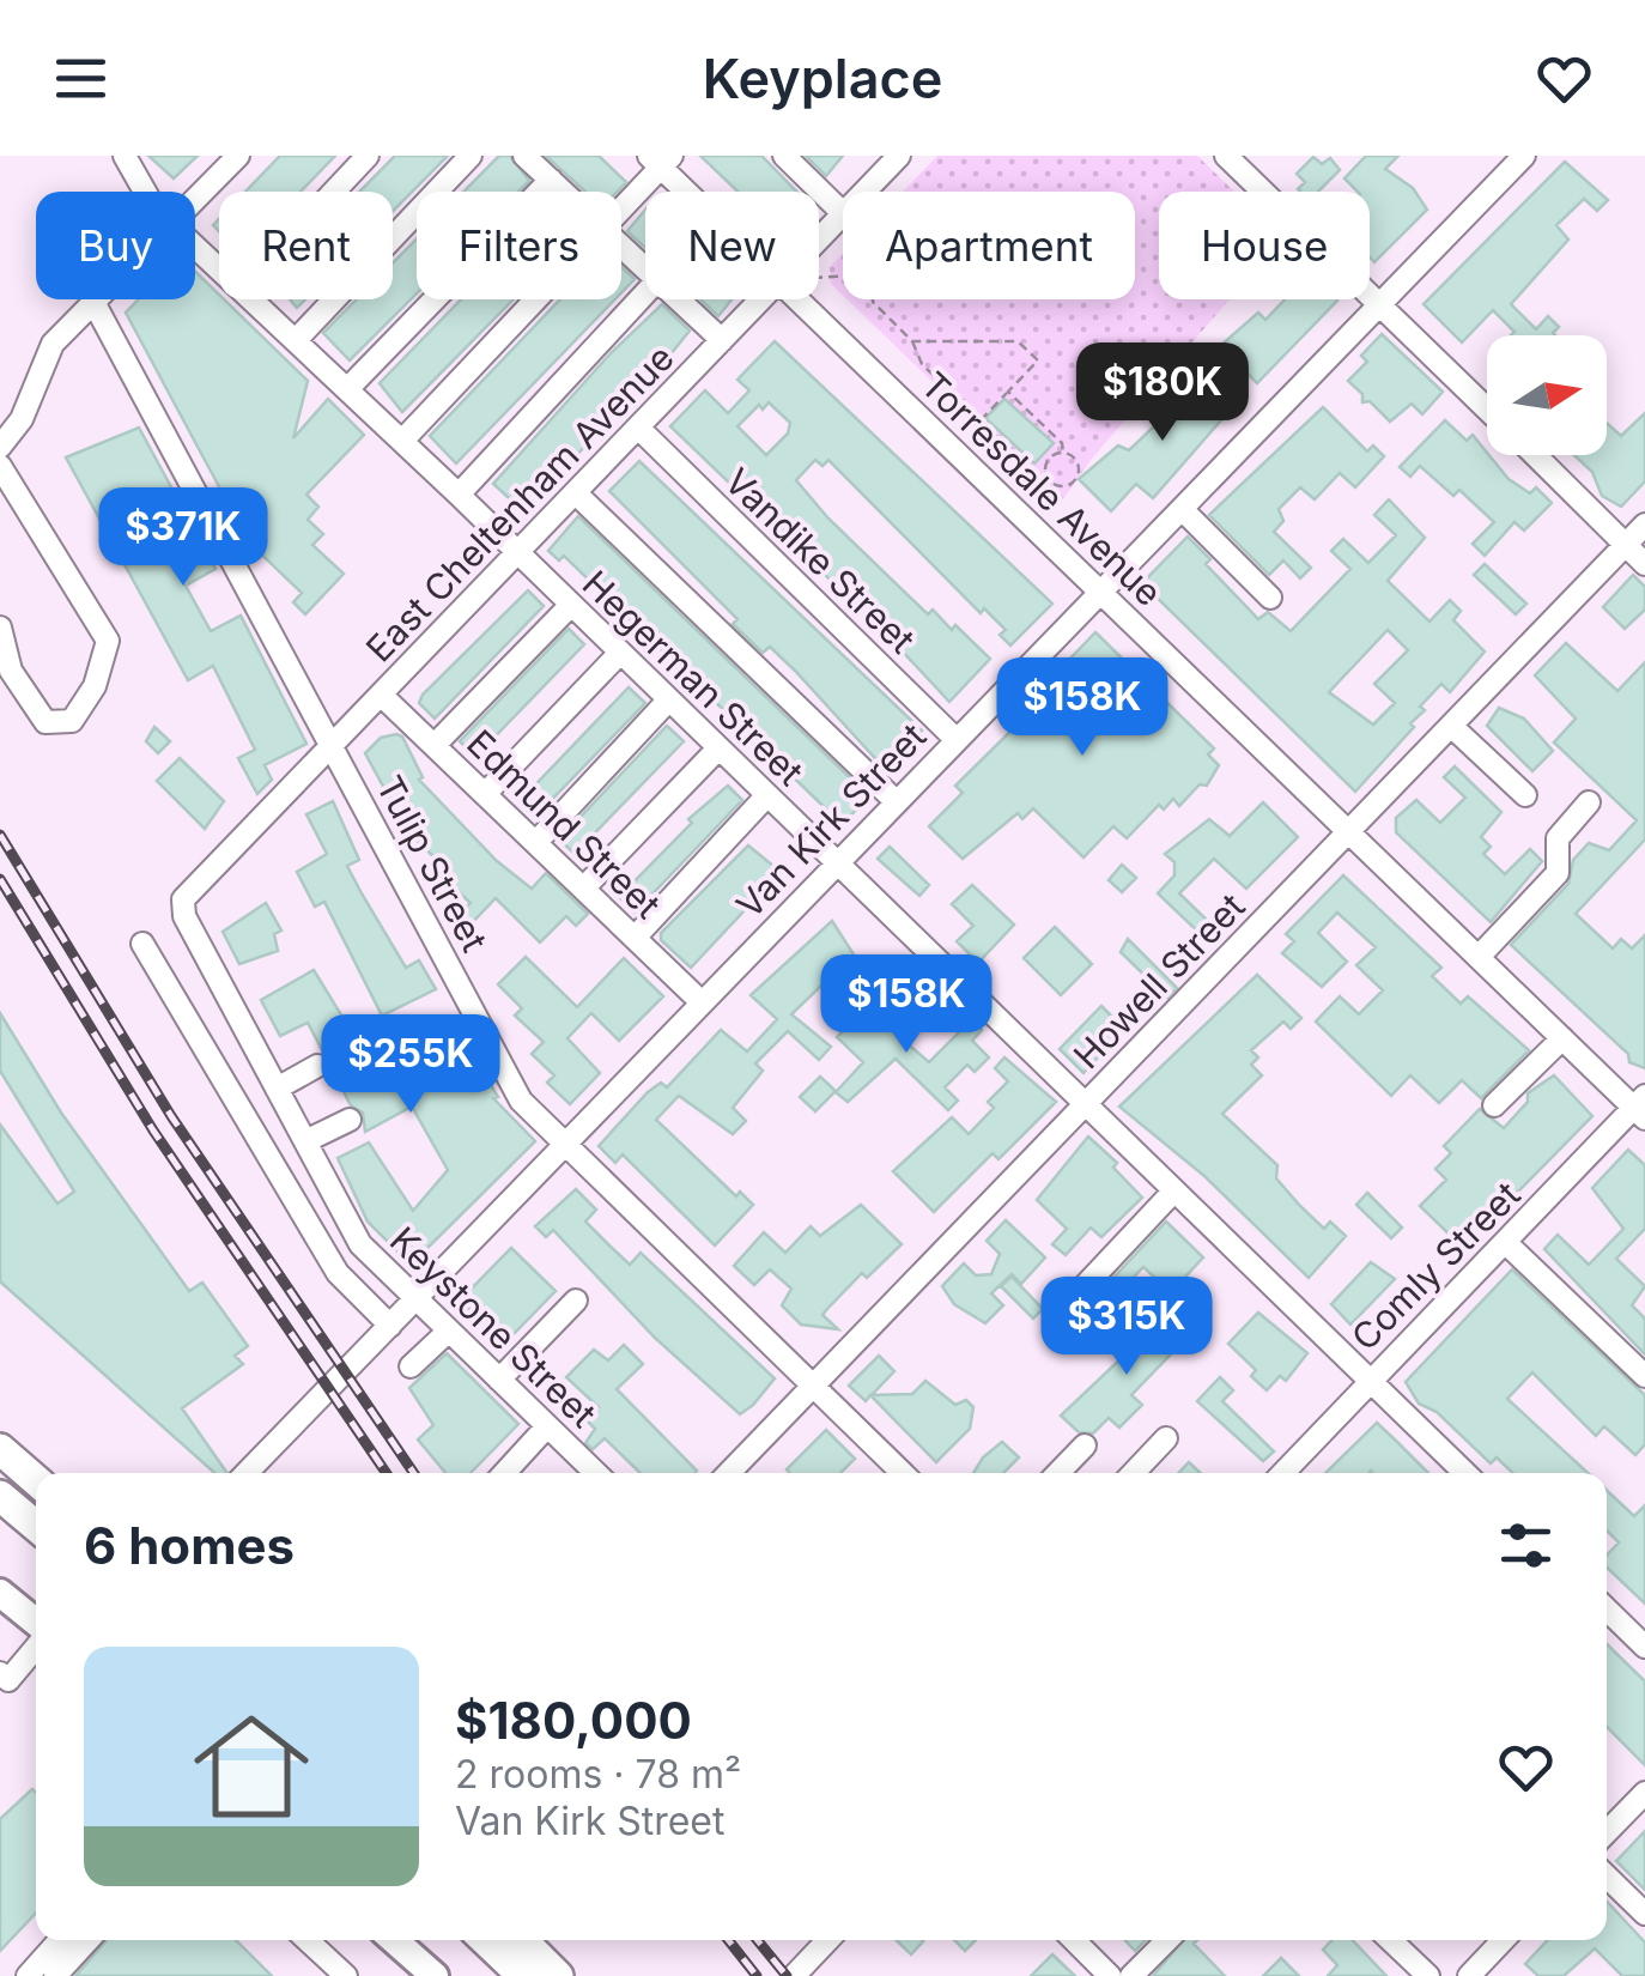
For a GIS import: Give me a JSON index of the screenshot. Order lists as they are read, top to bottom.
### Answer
{
  "streets": {
    "street": [
      "Torresdale Avenue",
      "East Cheltenham Avenue",
      "Vandike Street",
      "Hegerman Street",
      "Van Kirk Street",
      "Edmund Street",
      "Tulip Street",
      "Howell Street",
      "Comly Street",
      "Keystone Street"
    ]
  },
  "crossings": [
    ["Torresdale Avenue", "Van Kirk Street"],
    ["Torresdale Avenue", "Howell Street"],
    ["Torresdale Avenue", "Comly Street"],
    ["East Cheltenham Avenue", "Vandike Street"],
    ["East Cheltenham Avenue", "Hegerman Street"],
    ["East Cheltenham Avenue", "Edmund Street"],
    ["East Cheltenham Avenue", "Tulip Street"],
    ["East Cheltenham Avenue", "Keystone Street"],
    ["Vandike Street", "Van Kirk Street"],
    ["Hegerman Street", "Van Kirk Street"],
    ["Hegerman Street", "Howell Street"],
    ["Hegerman Street", "Comly Street"],
    ["Van Kirk Street", "Edmund Street"],
    ["Van Kirk Street", "Tulip Street"],
    ["Van Kirk Street", "Keystone Street"],
    ["Tulip Street", "Howell Street"]
  ],
  "north": "right",
  "page": {
    "header": "Keyplace",
    "chip": [
      "Buy",
      "Rent",
      "Filters",
      "New",
      "Apartment",
      "House"
    ],
    "price": [
      "$180K",
      "$371K",
      "$158K",
      "$158K",
      "$255K",
      "$315K"
    ],
    "heading": "6 homes",
    "list": [
      {
        "name": "$180,000",
        "note": "2 rooms · 78 m² · Van Kirk Street"
      }
    ]
  }
}
